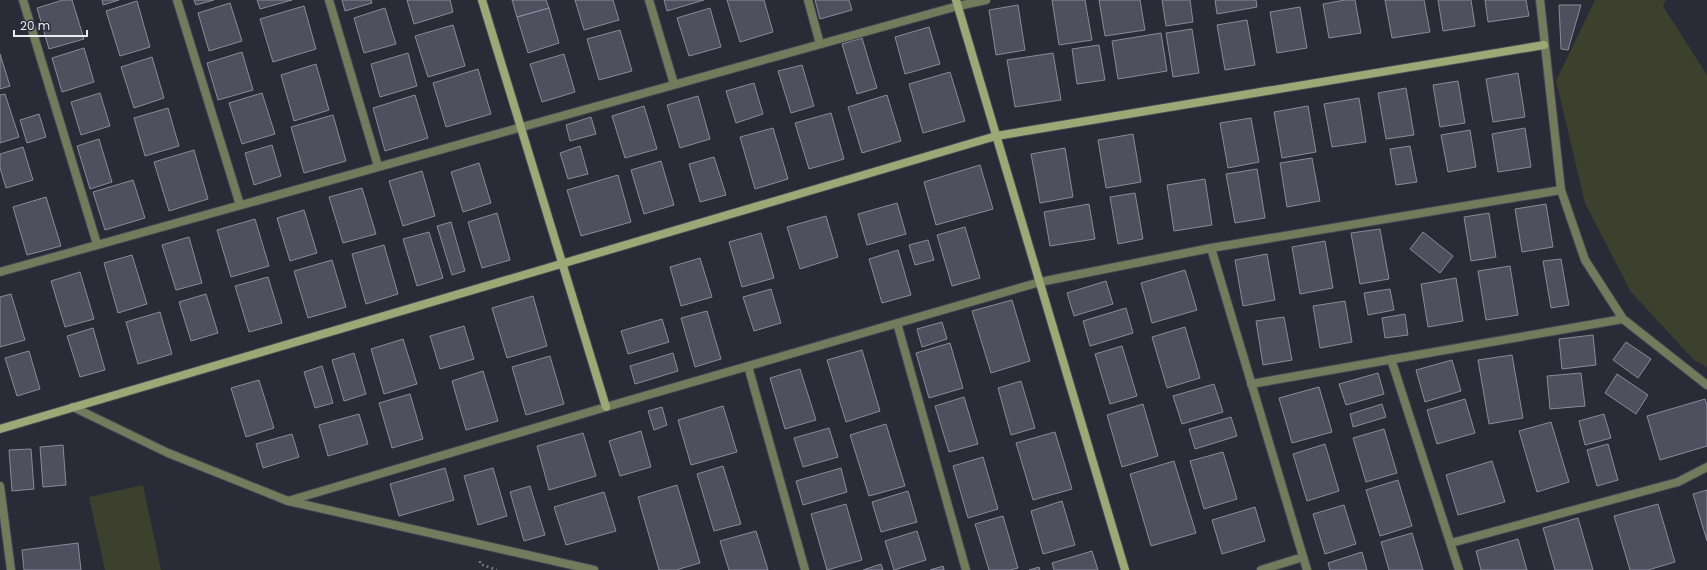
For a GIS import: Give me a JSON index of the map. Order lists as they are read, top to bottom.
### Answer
{
  "scale_bar": "20 m"
}
